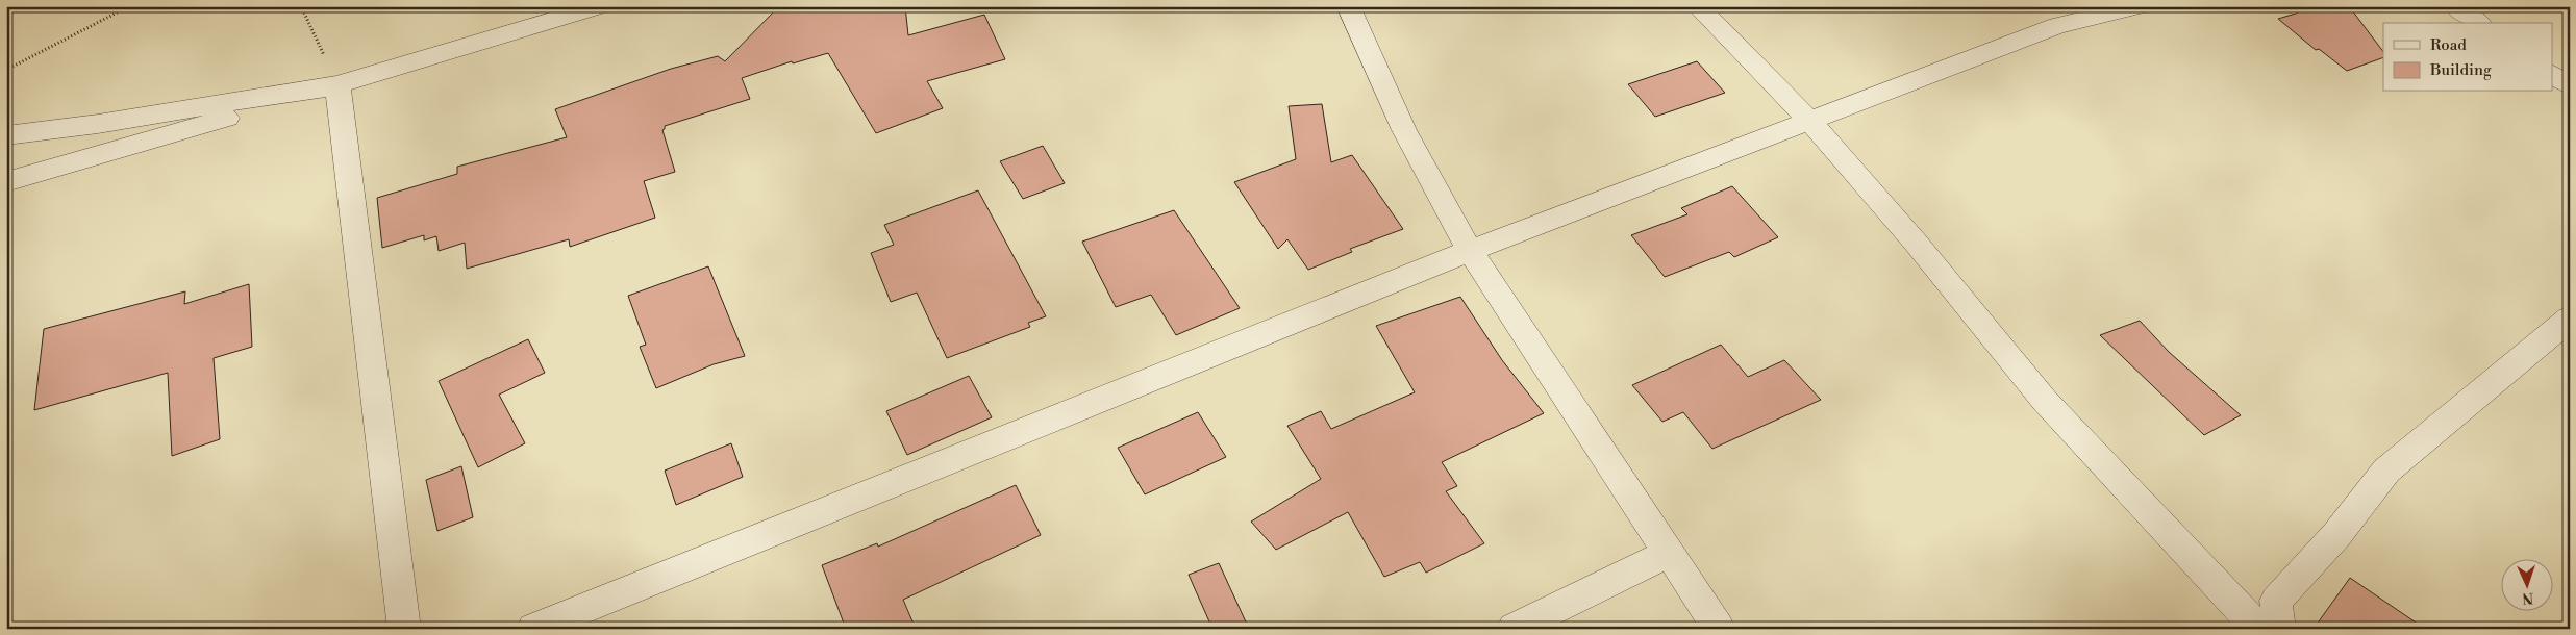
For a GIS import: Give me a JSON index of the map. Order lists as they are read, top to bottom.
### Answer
{
  "legend": ["Road", "Building"],
  "north": "bottom"
}
